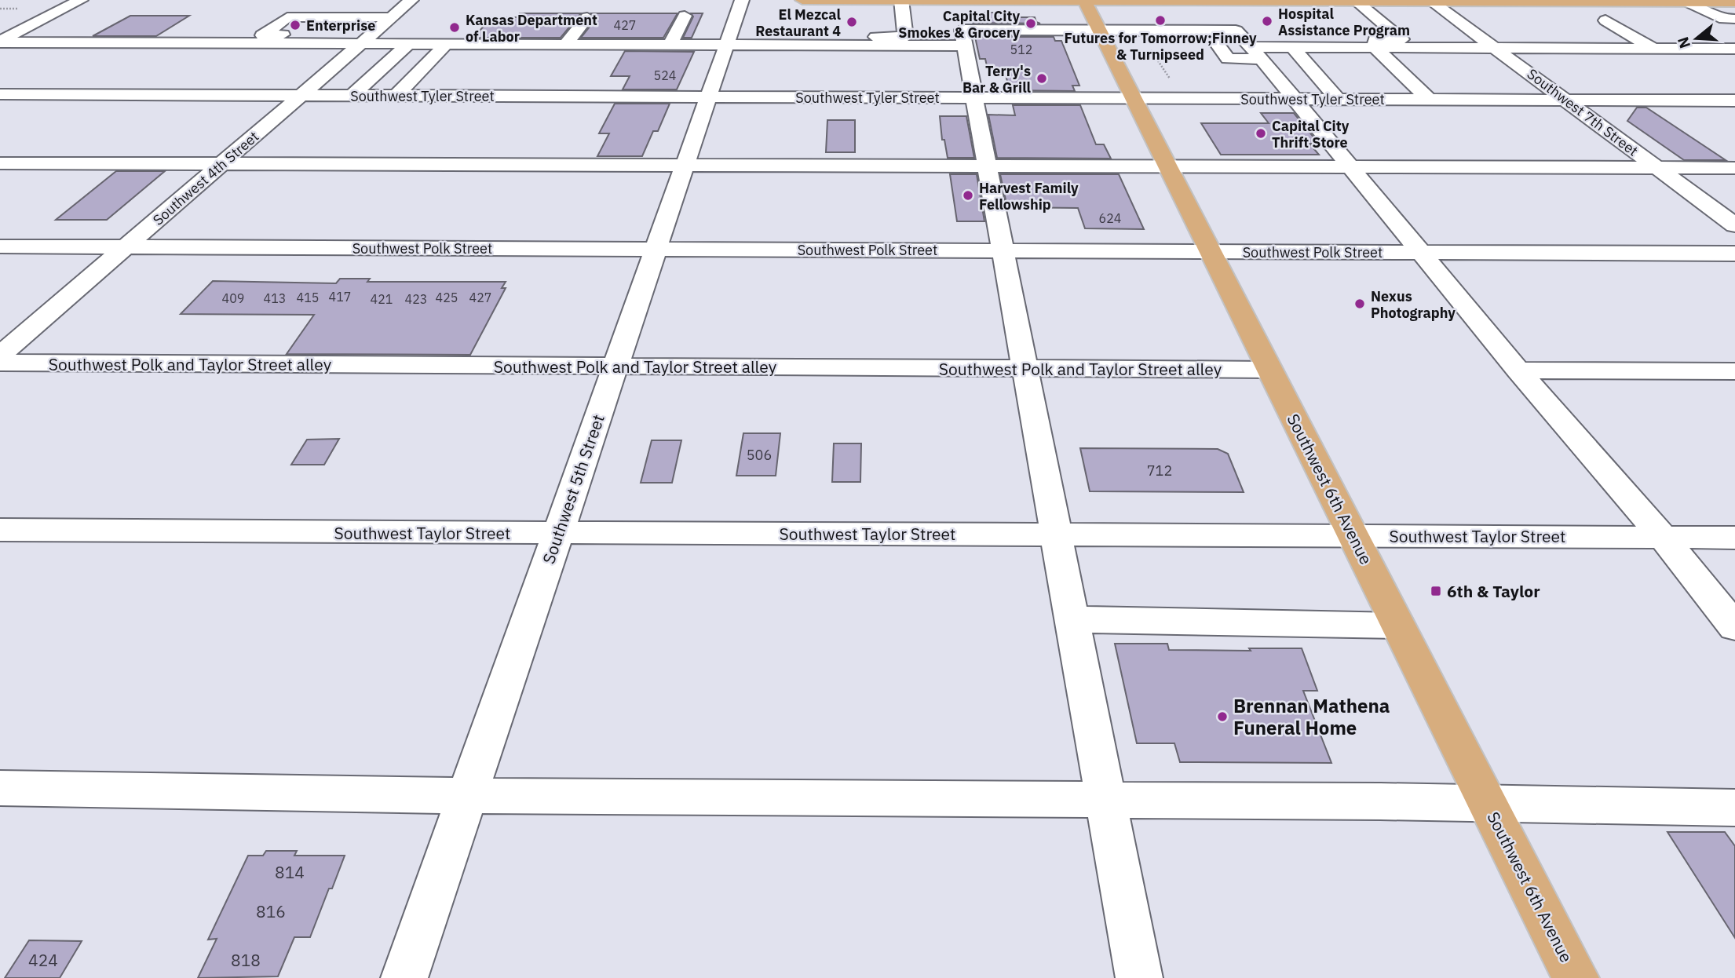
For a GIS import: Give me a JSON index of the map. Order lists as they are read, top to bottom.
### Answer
{
  "streets": {
    "main road": ["Southwest 6th Avenue"],
    "street": [
      "Southwest Tyler Street",
      "Southwest 7th Street",
      "Southwest 4th Street",
      "Southwest Polk Street",
      "Southwest Polk and Taylor Street alley",
      "Southwest 5th Street",
      "Southwest Taylor Street"
    ]
  },
  "crossings": [
    ["Southwest Tyler Street", "Southwest 7th Street"],
    ["Southwest Tyler Street", "Southwest 4th Street"],
    ["Southwest Tyler Street", "Southwest 5th Street"],
    ["Southwest Tyler Street", "Southwest 6th Avenue"],
    ["Southwest 4th Street", "Southwest Polk Street"],
    ["Southwest Polk Street", "Southwest 5th Street"],
    ["Southwest Polk Street", "Southwest 6th Avenue"],
    ["Southwest Polk and Taylor Street alley", "Southwest 5th Street"],
    ["Southwest Polk and Taylor Street alley", "Southwest 6th Avenue"],
    ["Southwest 5th Street", "Southwest Taylor Street"],
    ["Southwest 6th Avenue", "Southwest Taylor Street"]
  ],
  "places": {
    "other": [
      "Futures for Tomorrow;Finney & Turnipseed",
      "Hospital Assistance Program",
      "El Mezcal Restaurant 4",
      "Capital City Smokes & Grocery",
      "Enterprise",
      "Kansas Department of Labor",
      "Terry's Bar & Grill",
      "Capital City Thrift Store",
      "Harvest Family Fellowship",
      "Nexus Photography",
      "Brennan Mathena Funeral Home"
    ],
    "transit": ["6th & Taylor"]
  },
  "house_numbers": [
    "427",
    "512",
    "524",
    "624",
    "417",
    "415",
    "425",
    "427",
    "409",
    "413",
    "421",
    "423",
    "506",
    "712",
    "814",
    "816",
    "424",
    "818"
  ],
  "north": "left"
}
